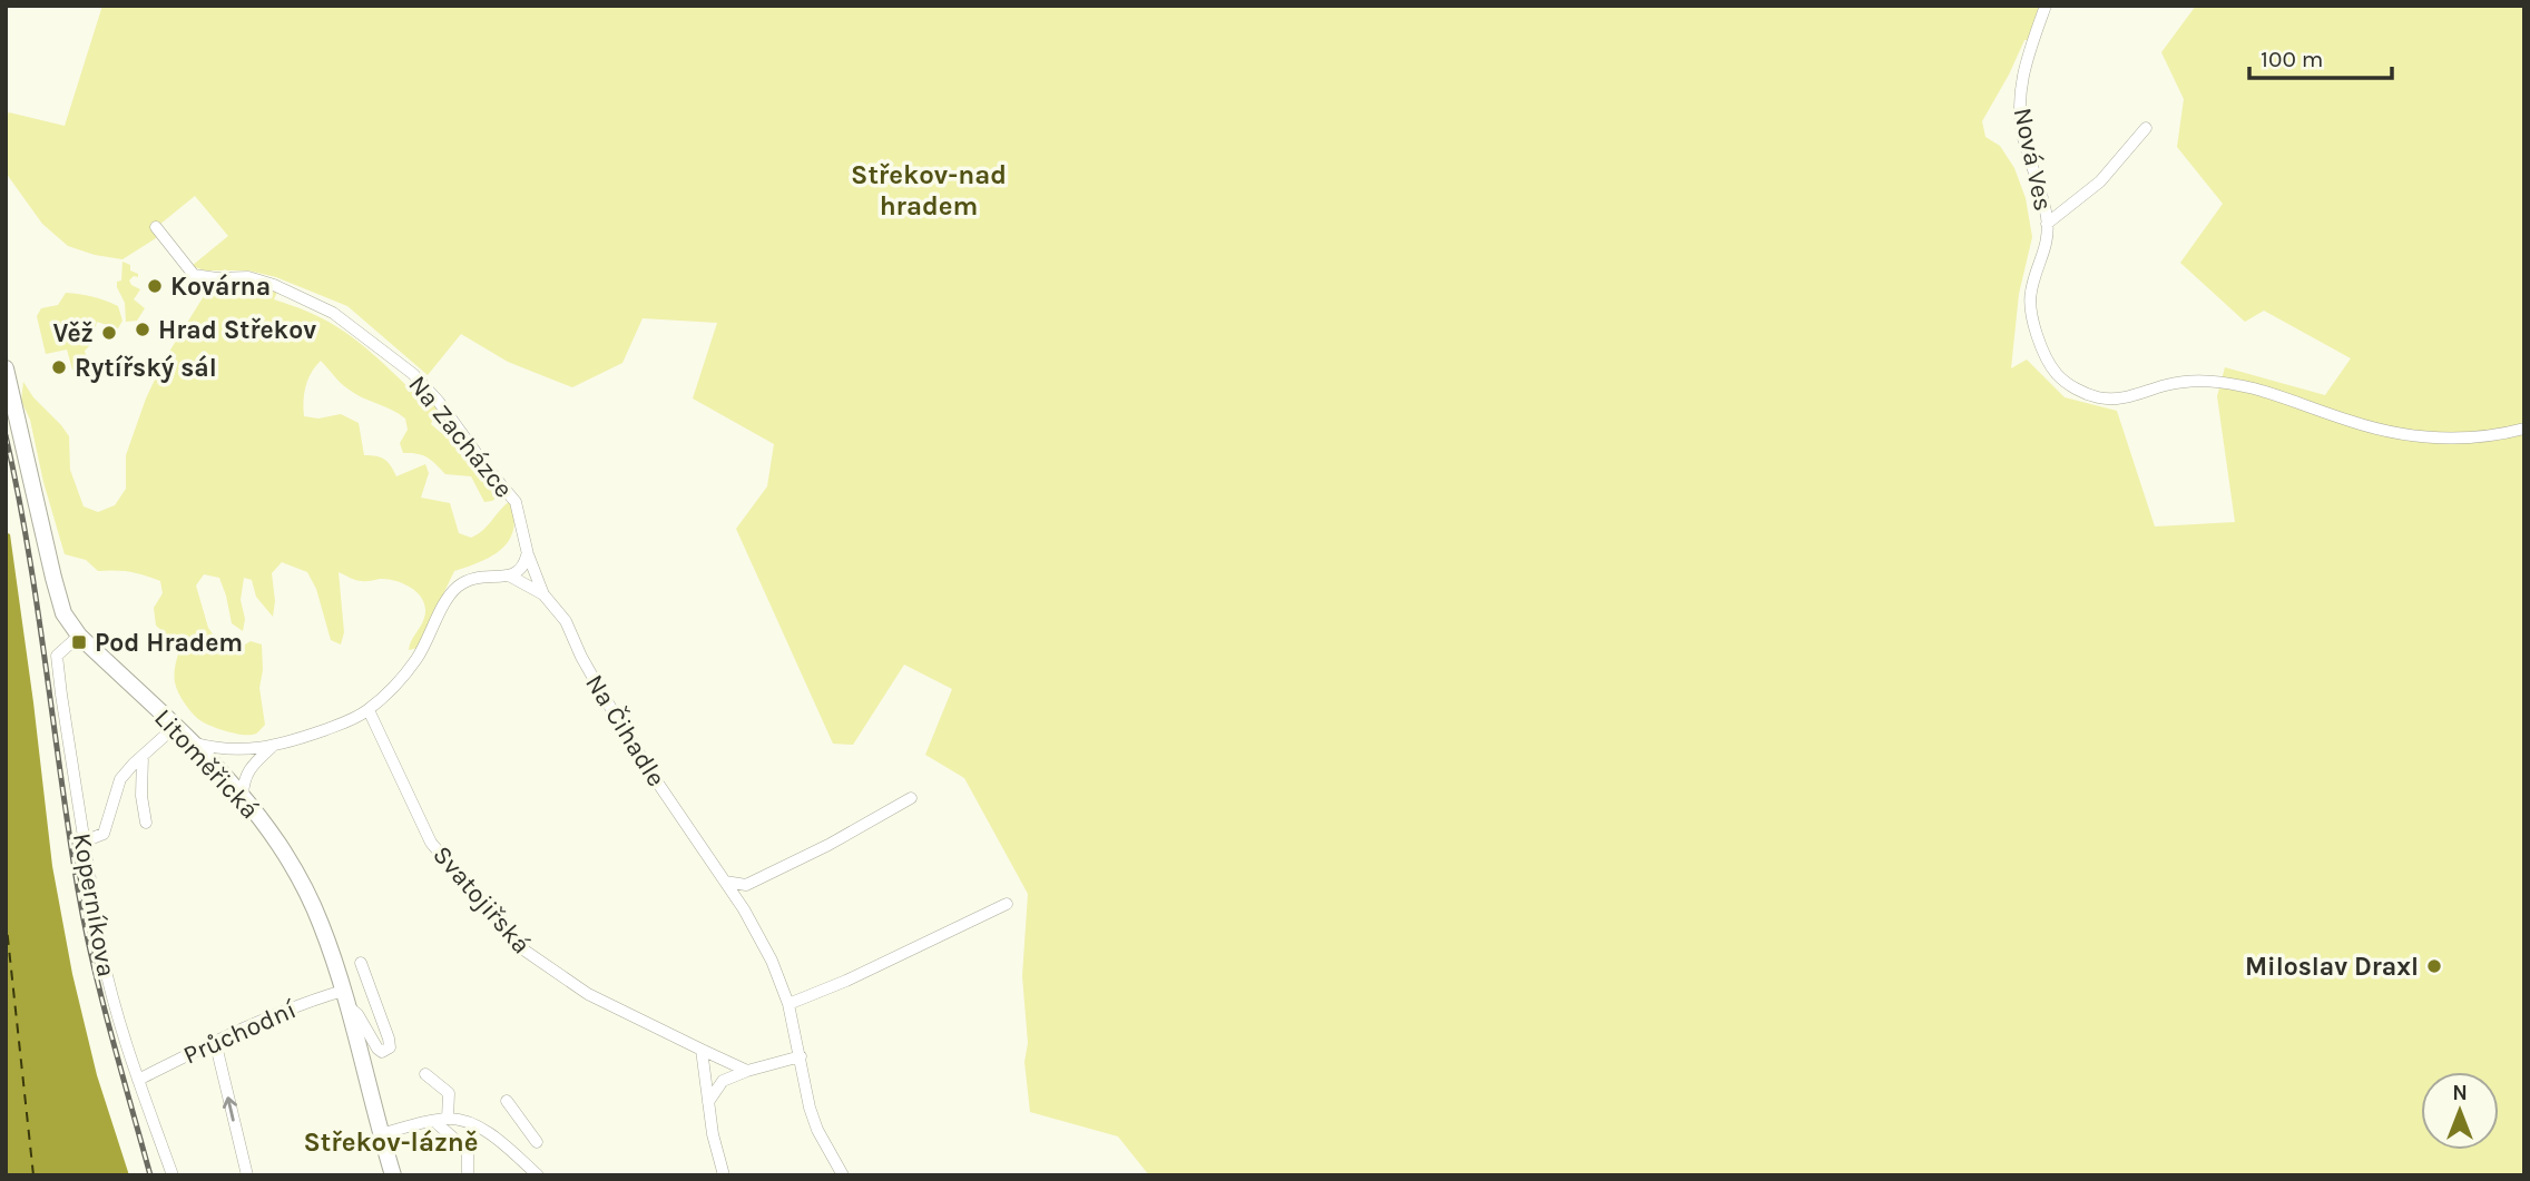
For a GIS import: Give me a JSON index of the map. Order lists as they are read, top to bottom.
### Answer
{
  "streets": {
    "main road": ["Litoměřická"],
    "street": [
      "Nová Ves",
      "Na Zacházce",
      "Na Čihadle",
      "Svatojiřská",
      "Koperníkova",
      "Průchodní"
    ]
  },
  "crossings": [
    ["Na Zacházce", "Na Čihadle"],
    ["Litoměřická", "Koperníkova"],
    ["Litoměřická", "Průchodní"],
    ["Koperníkova", "Průchodní"]
  ],
  "districts": ["Střekov-nad hradem", "Střekov-lázně"],
  "places": {
    "other": [
      "Kovárna",
      "Hrad Střekov",
      "Věž",
      "Rytířský sál",
      "Miloslav Draxl"
    ],
    "transit": ["Pod Hradem"]
  },
  "scale_bar": "100 m",
  "north": "top"
}
